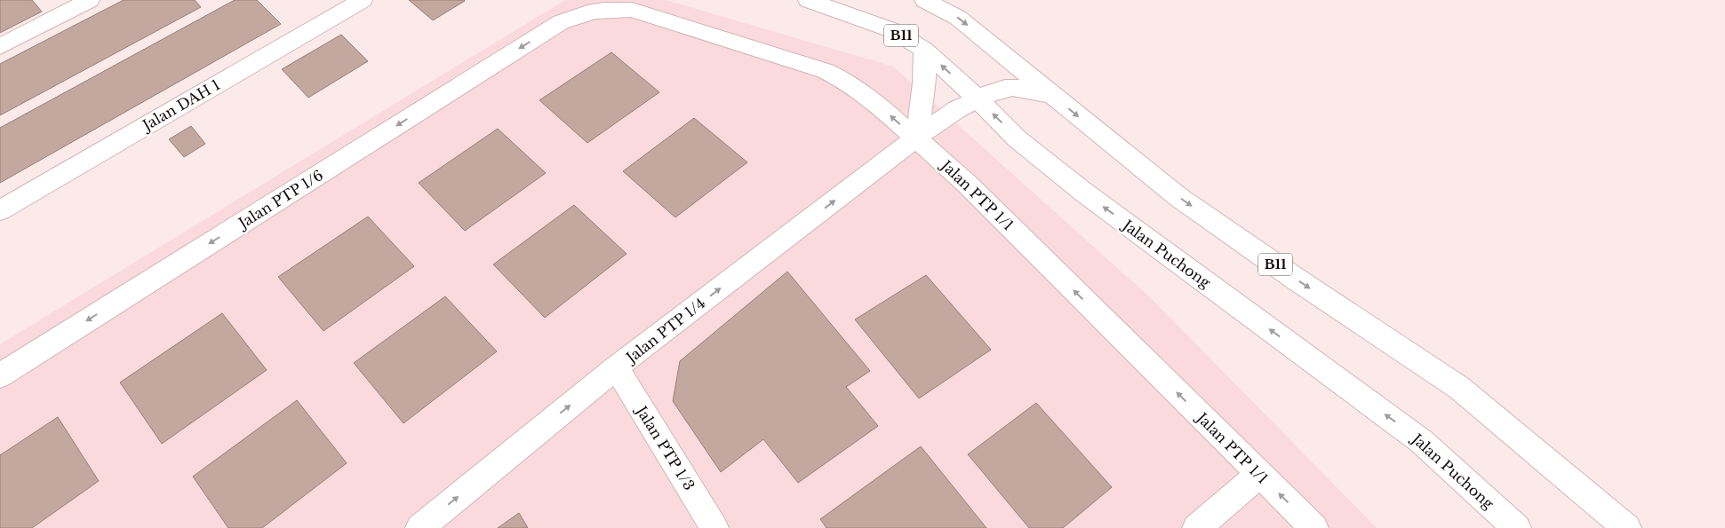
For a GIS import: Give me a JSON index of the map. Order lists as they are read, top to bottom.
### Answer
{
  "streets": {
    "street": [
      "B11",
      "Jalan DAH 1",
      "Jalan PTP 1/1",
      "Jalan PTP 1/6",
      "Jalan Puchong",
      "Jalan PTP 1/4",
      "Jalan PTP 1/3"
    ]
  },
  "crossings": [
    ["B11", "Jalan PTP 1/4"],
    ["Jalan PTP 1/1", "Jalan PTP 1/6"],
    ["Jalan PTP 1/1", "Jalan PTP 1/4"],
    ["Jalan Puchong", "Jalan PTP 1/4"],
    ["Jalan PTP 1/4", "Jalan PTP 1/3"]
  ],
  "one_way": ["Jalan PTP 1/6", "Jalan PTP 1/4"]
}
